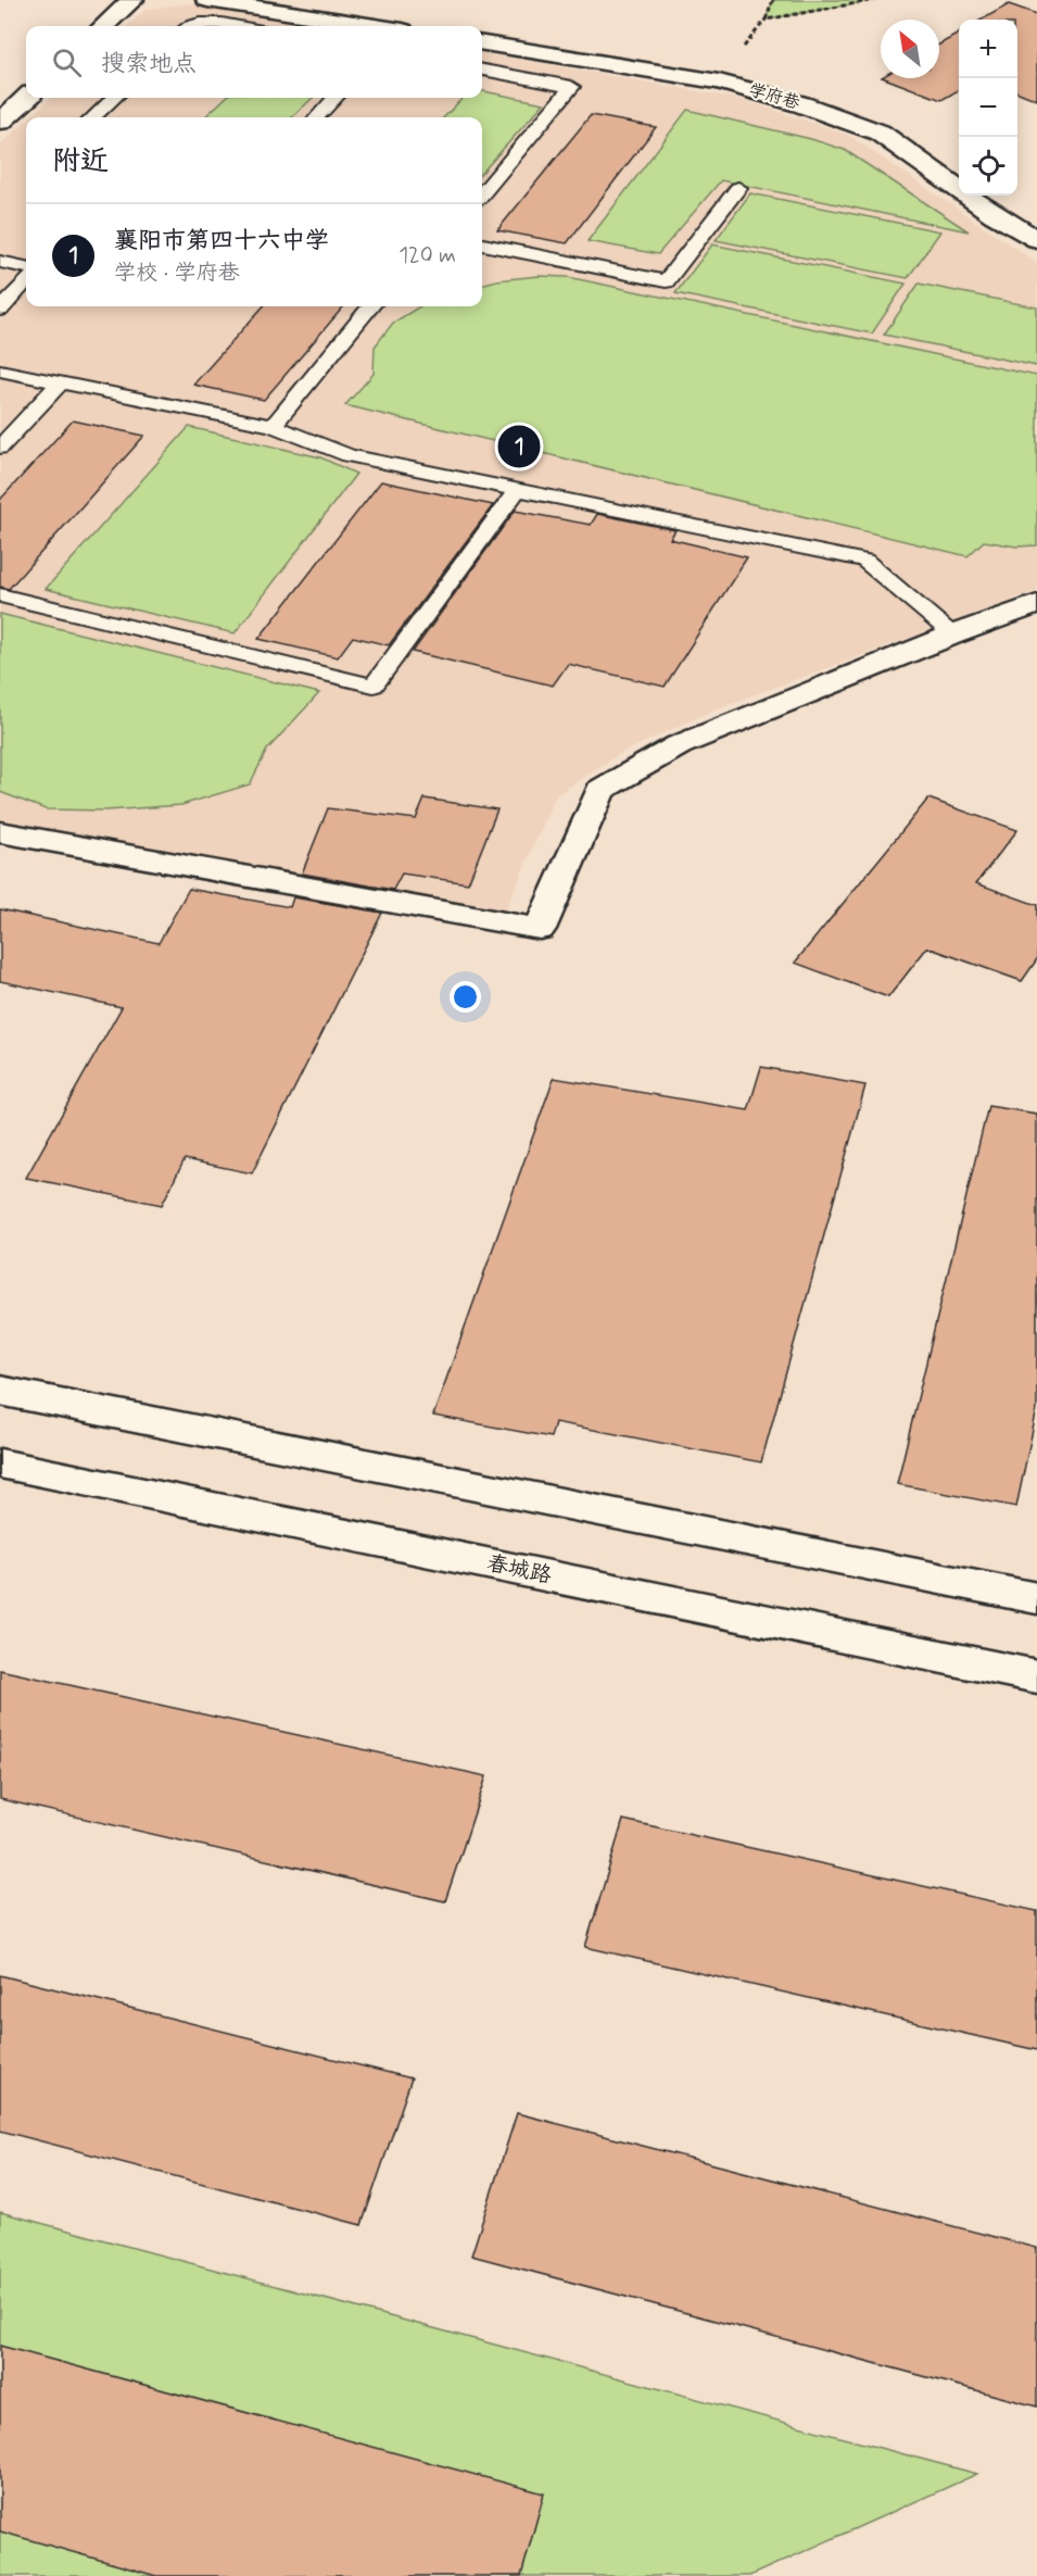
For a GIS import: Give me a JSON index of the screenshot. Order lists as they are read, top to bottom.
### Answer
{
  "streets": {
    "street": ["学府巷", "春城路"]
  },
  "north": "top left",
  "page": {
    "map_buttons": ["+", "−"],
    "search": "搜索地点",
    "heading": "附近",
    "list": [
      {
        "mark": "1",
        "name": "襄阳市第四十六中学",
        "note": "学校 · 学府巷",
        "value": "120 m"
      }
    ],
    "pins": "1"
  }
}
